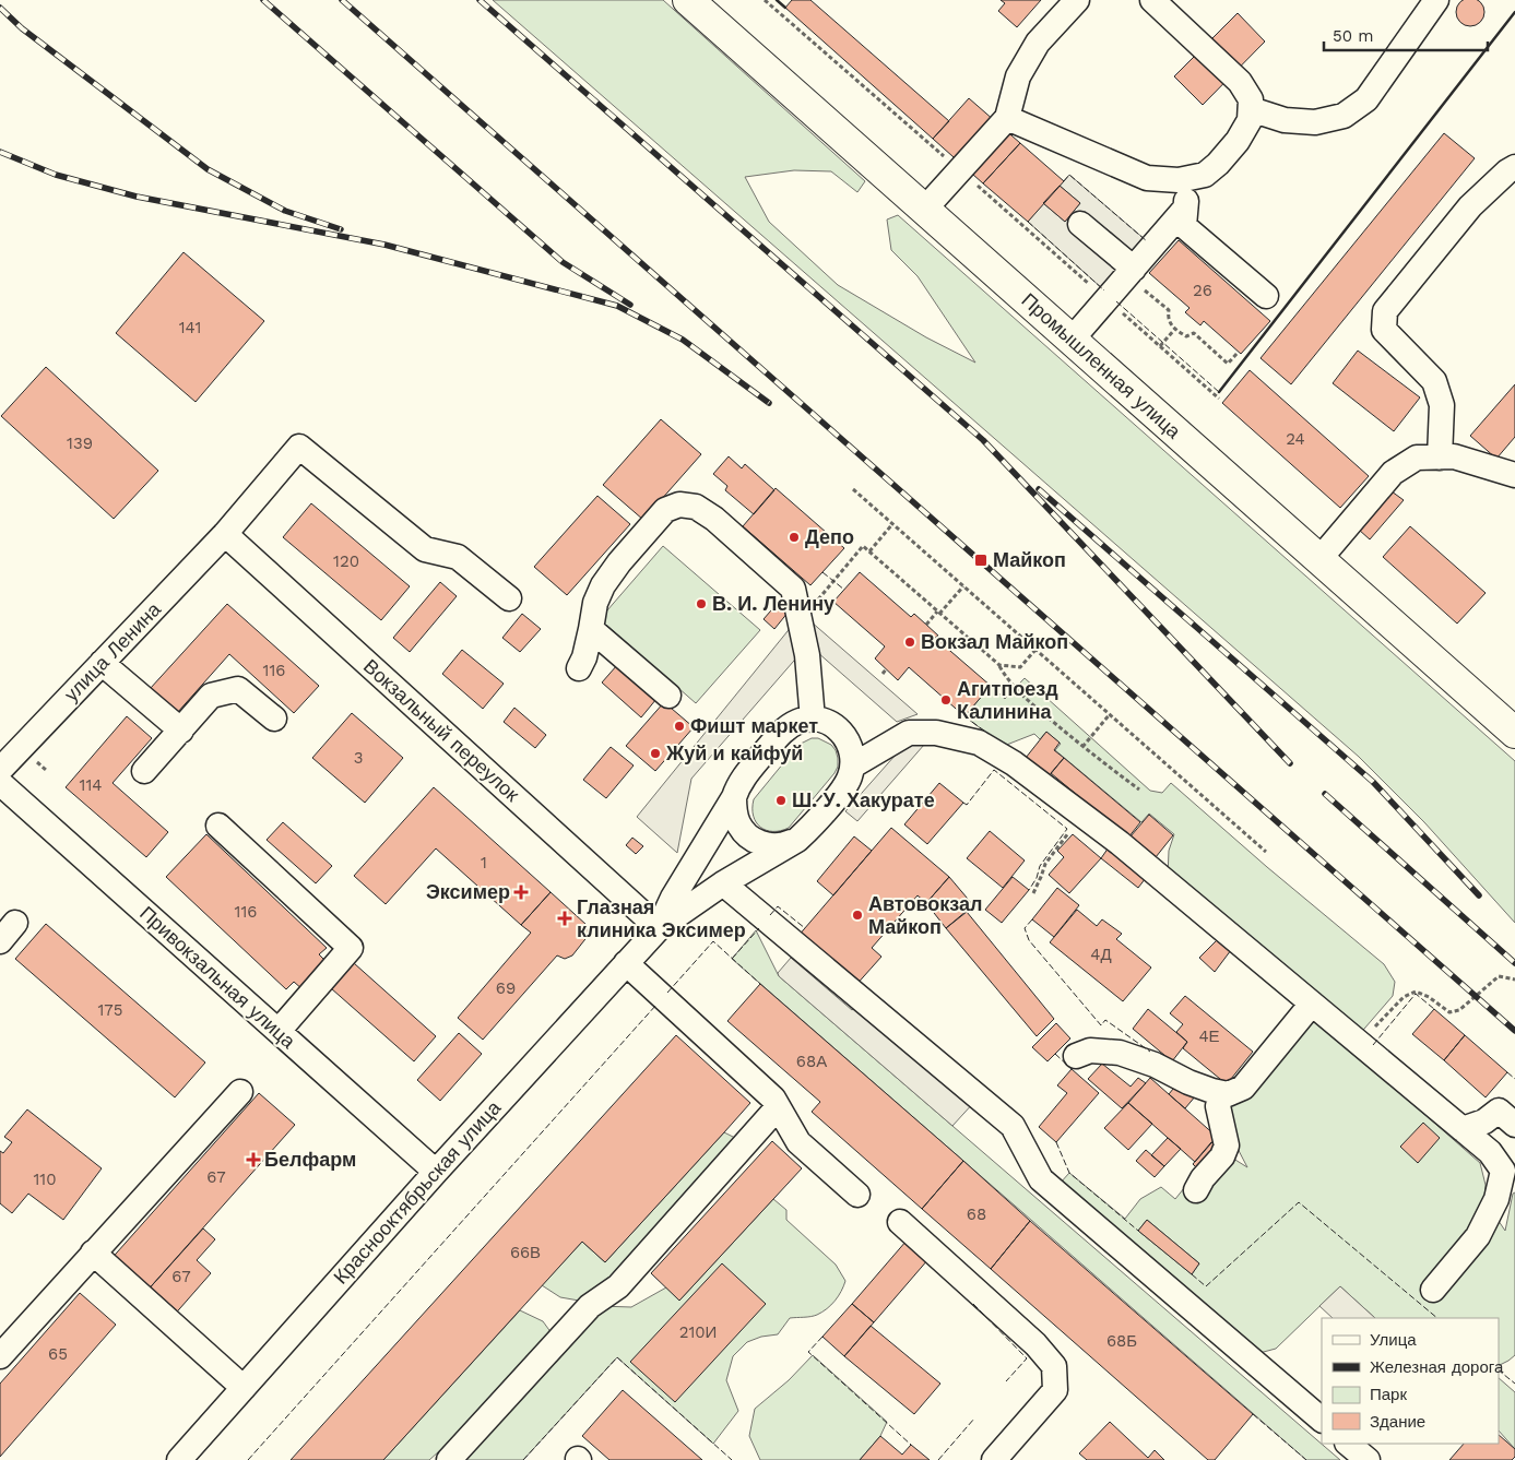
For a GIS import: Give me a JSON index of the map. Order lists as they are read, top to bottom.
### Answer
{
  "streets": {
    "main road": ["Промышленная улица"],
    "street": [
      "улица Ленина",
      "Вокзальный переулок",
      "Привокзальная улица",
      "Краснооктябрьская улица"
    ]
  },
  "crossings": [
    ["улица Ленина", "Вокзальный переулок"],
    ["Вокзальный переулок", "Краснооктябрьская улица"],
    ["Привокзальная улица", "Краснооктябрьская улица"]
  ],
  "places": {
    "other": [
      "Депо",
      "В. И. Ленину",
      "Вокзал Майкоп",
      "Агитпоезд Калинина",
      "Фишт маркет",
      "Жуй и кайфуй",
      "Ш. У. Хакурате",
      "Автовокзал Майкоп"
    ],
    "transit": ["Майкоп"],
    "health": ["Эксимер", "Глазная клиника Эксимер", "Белфарм"]
  },
  "house_numbers": [
    "26",
    "141",
    "24",
    "139",
    "120",
    "116",
    "3",
    "114",
    "1",
    "116",
    "4Д",
    "69",
    "175",
    "4Е",
    "68А",
    "67",
    "110",
    "68",
    "66В",
    "67",
    "210И",
    "68Б",
    "65"
  ],
  "legend": [
    "Улица",
    "Железная дорога",
    "Парк",
    "Здание"
  ],
  "scale_bar": "50 m"
}
